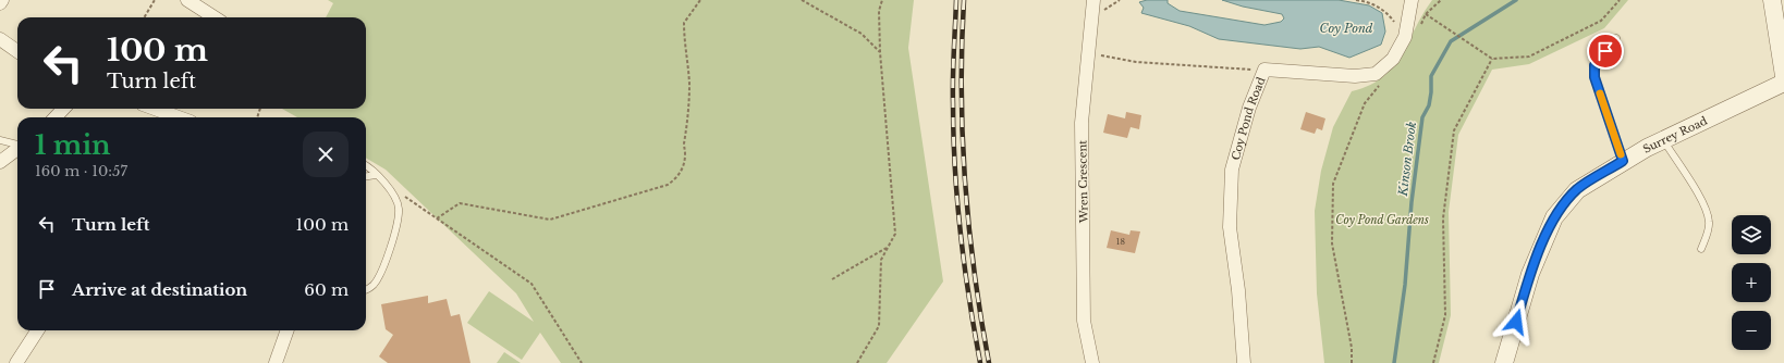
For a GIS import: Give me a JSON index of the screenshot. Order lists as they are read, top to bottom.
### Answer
{
  "streets": {
    "street": ["Coy Pond Road", "Surrey Road", "Wren Crescent"]
  },
  "water": ["Coy Pond", "Kinson Brook"],
  "parks": ["Coy Pond Gardens"],
  "house_numbers": ["18"],
  "page": {
    "turn": ["100 m", "Turn left"],
    "heading": ["1 min", "160 m · 10:57"],
    "list": [
      {
        "name": "Turn left",
        "value": "100 m"
      },
      {
        "name": "Arrive at destination",
        "value": "60 m"
      }
    ],
    "map_buttons": ["+", "−"]
  }
}
